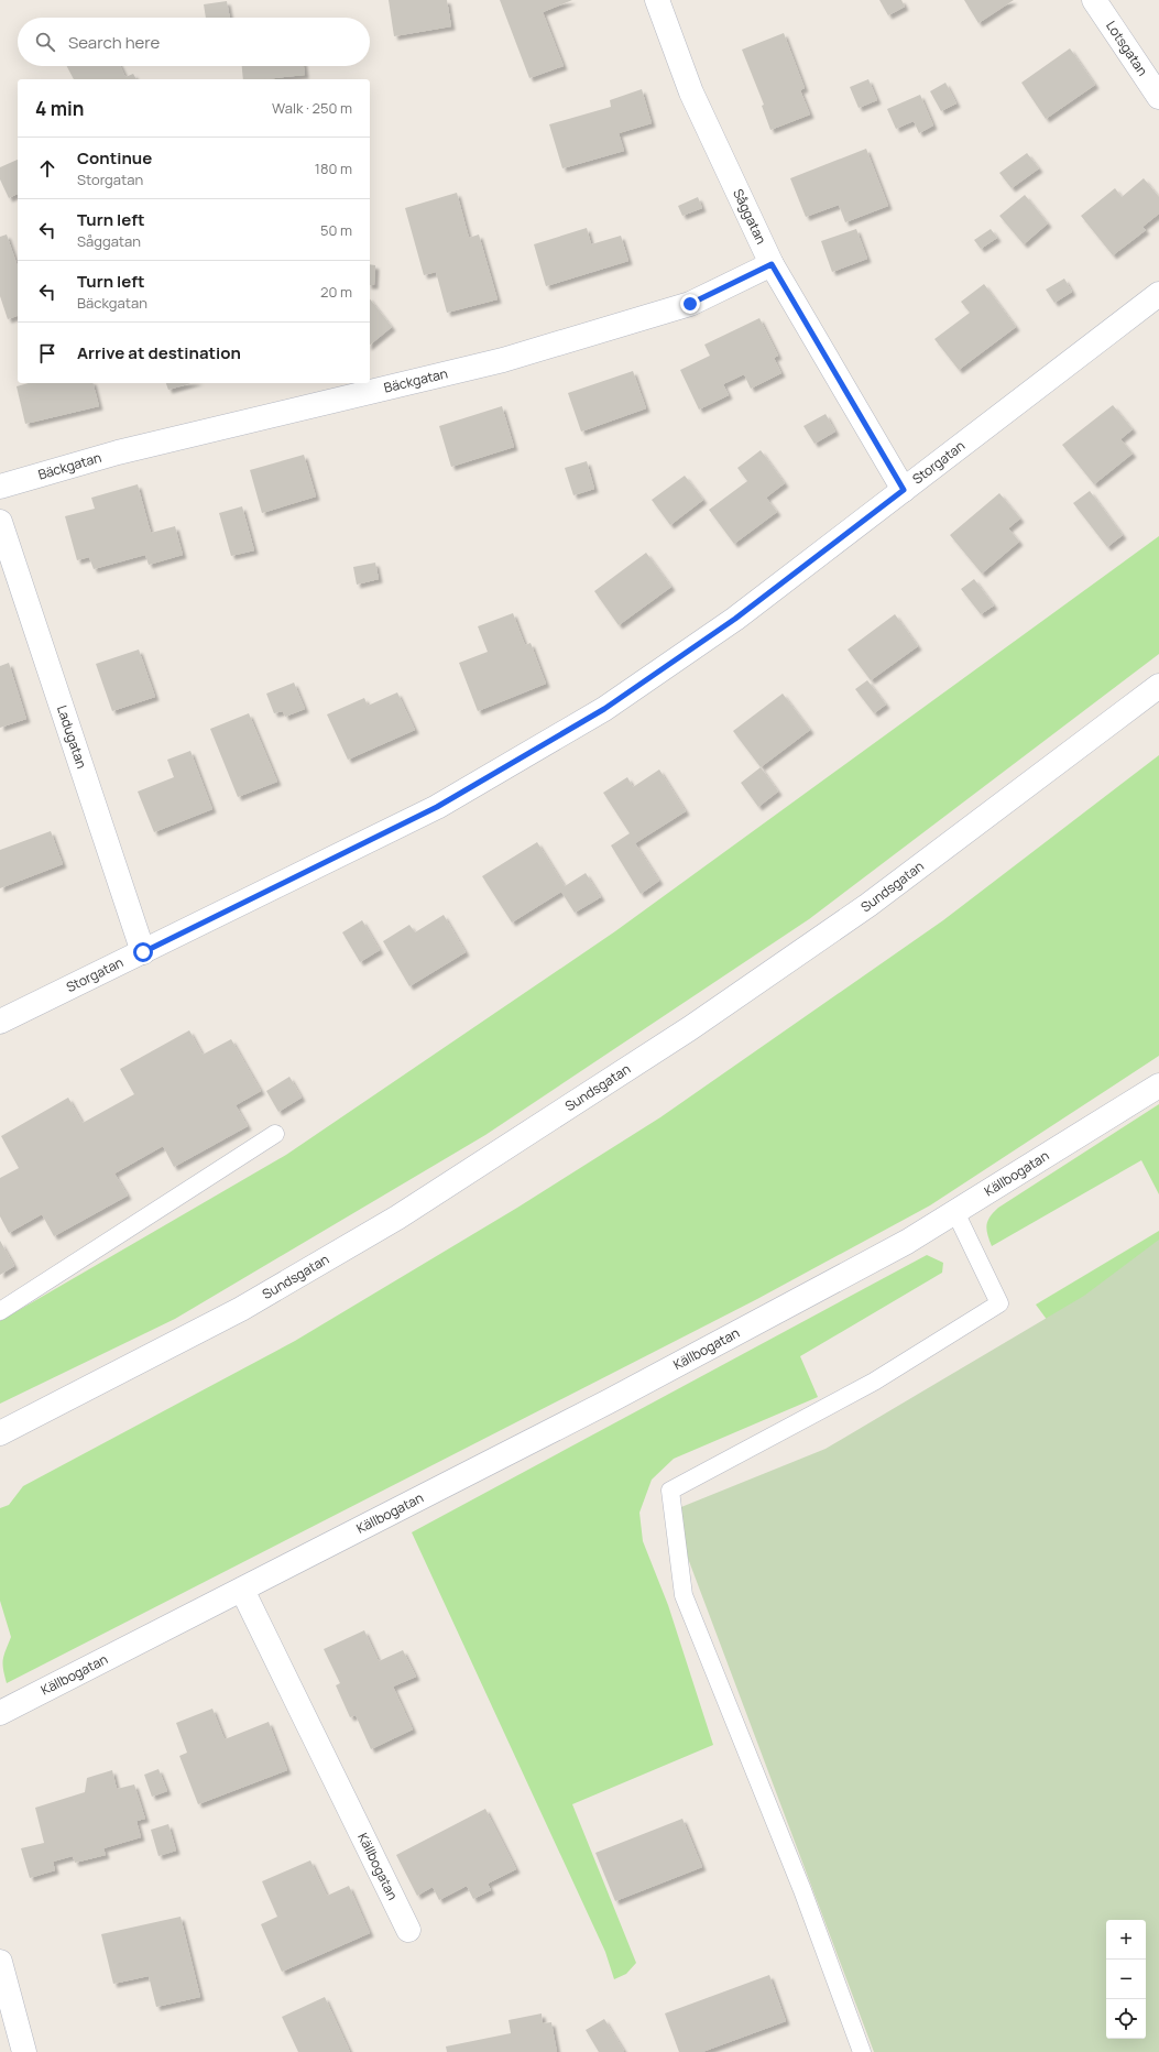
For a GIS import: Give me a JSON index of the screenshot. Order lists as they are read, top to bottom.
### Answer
{
  "streets": {
    "street": [
      "Lotsgatan",
      "Såggatan",
      "Bäckgatan",
      "Storgatan",
      "Ladugatan",
      "Sundsgatan",
      "Källbogatan"
    ]
  },
  "crossings": [
    ["Såggatan", "Bäckgatan"],
    ["Såggatan", "Storgatan"],
    ["Storgatan", "Ladugatan"]
  ],
  "page": {
    "search": "Search here",
    "heading": ["4 min", "Walk · 250 m"],
    "list": [
      ["Continue", "Storgatan", "180 m"],
      ["Turn left", "Såggatan", "50 m"],
      ["Turn left", "Bäckgatan", "20 m"],
      "Arrive at destination"
    ],
    "map_buttons": ["+", "−"]
  }
}
